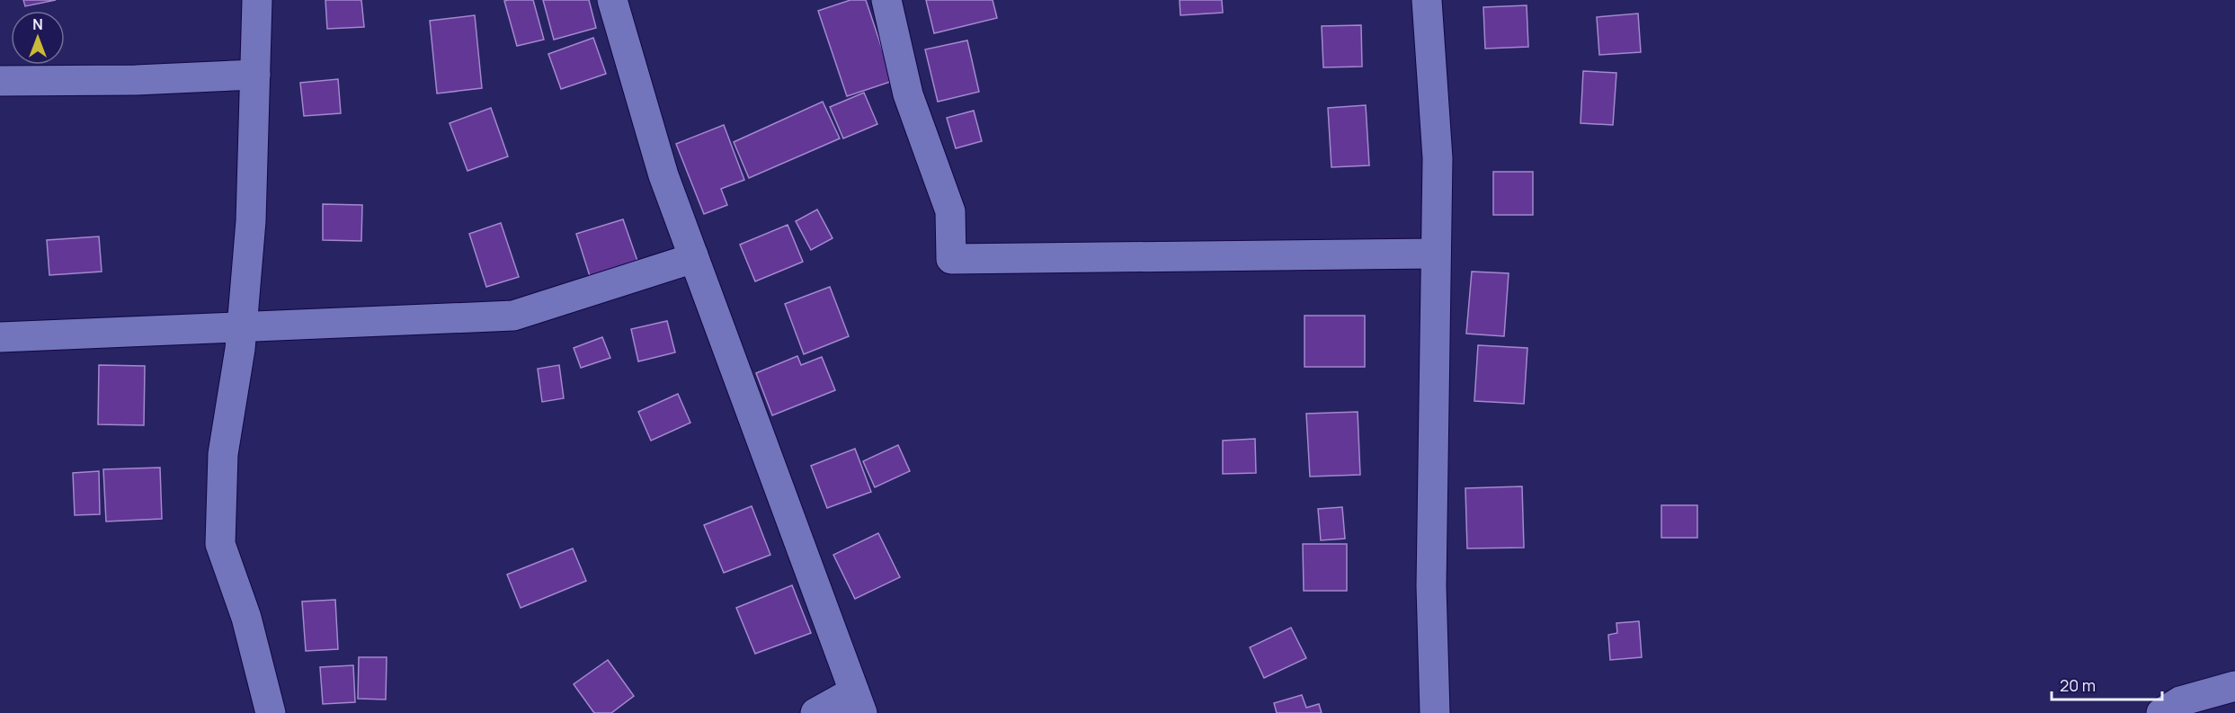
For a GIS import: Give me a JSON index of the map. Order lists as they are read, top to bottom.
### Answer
{
  "scale_bar": "20 m",
  "north": "top"
}
